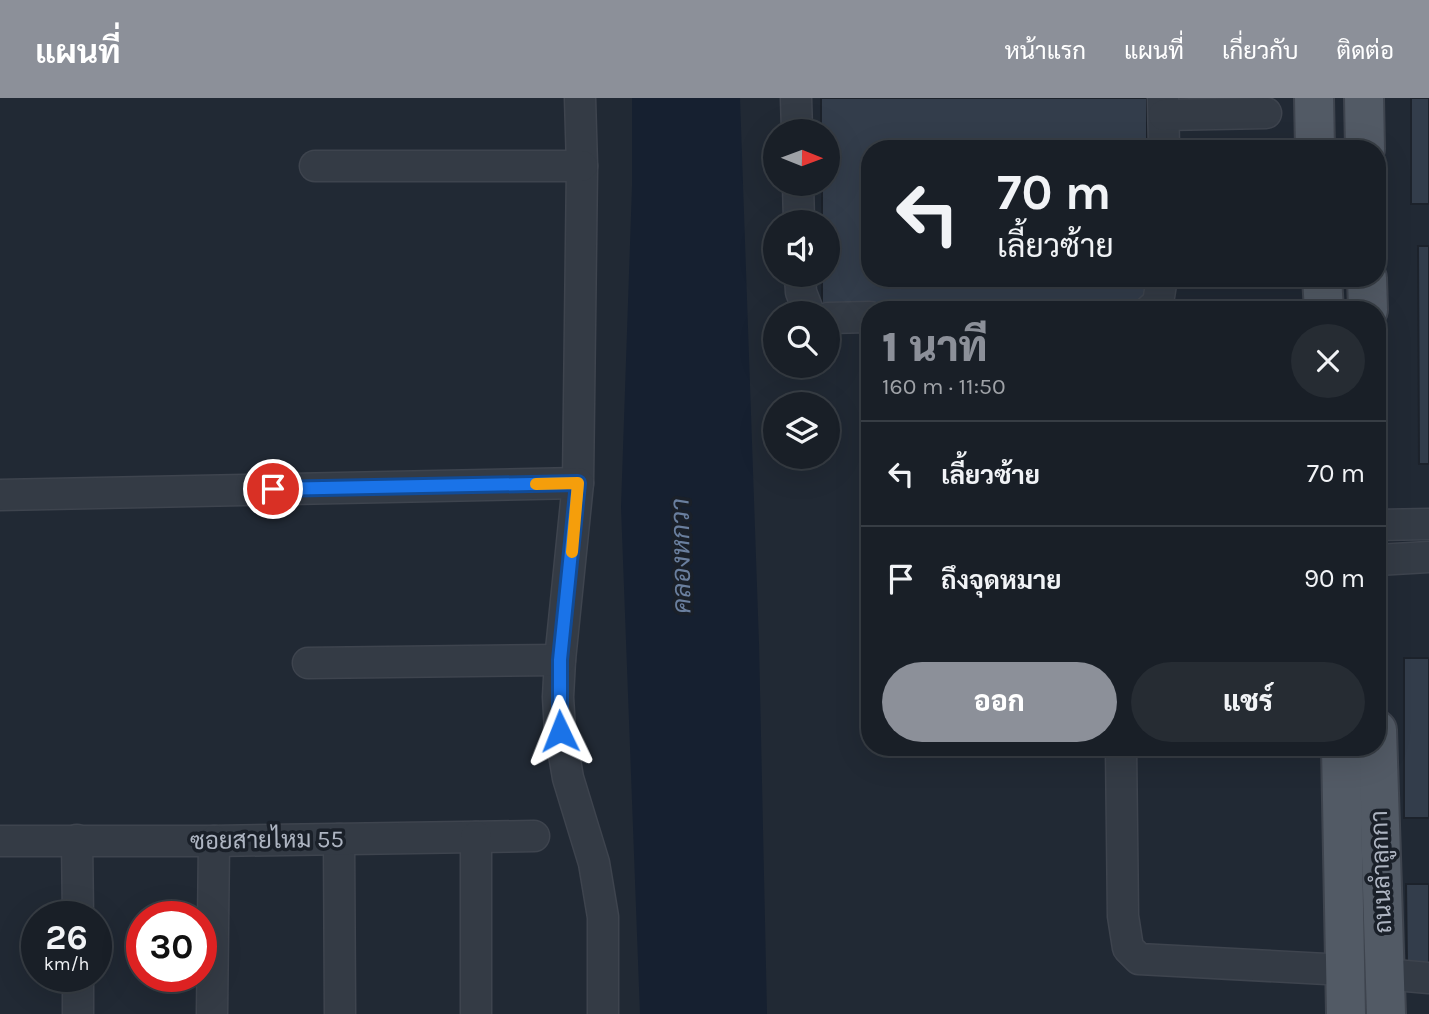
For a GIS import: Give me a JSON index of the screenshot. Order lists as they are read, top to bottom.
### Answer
{
  "streets": {
    "main road": ["ถนนลำลูกกา"],
    "street": ["ซอยสายไหม 55"]
  },
  "water": ["คลองหกวา"],
  "north": "right",
  "page": {
    "header": "แผนที่",
    "nav": [
      "หน้าแรก",
      "แผนที่",
      "เกี่ยวกับ",
      "ติดต่อ"
    ],
    "turn": ["70 m", "เลี้ยวซ้าย"],
    "heading": ["1 นาที", "160 m · 11:50"],
    "list": [
      {
        "name": "เลี้ยวซ้าย",
        "value": "70 m"
      },
      {
        "name": "ถึงจุดหมาย",
        "value": "90 m"
      }
    ],
    "buttons": ["ออก", "แชร์"],
    "speed": "26 km/h",
    "limit": "30"
  }
}
